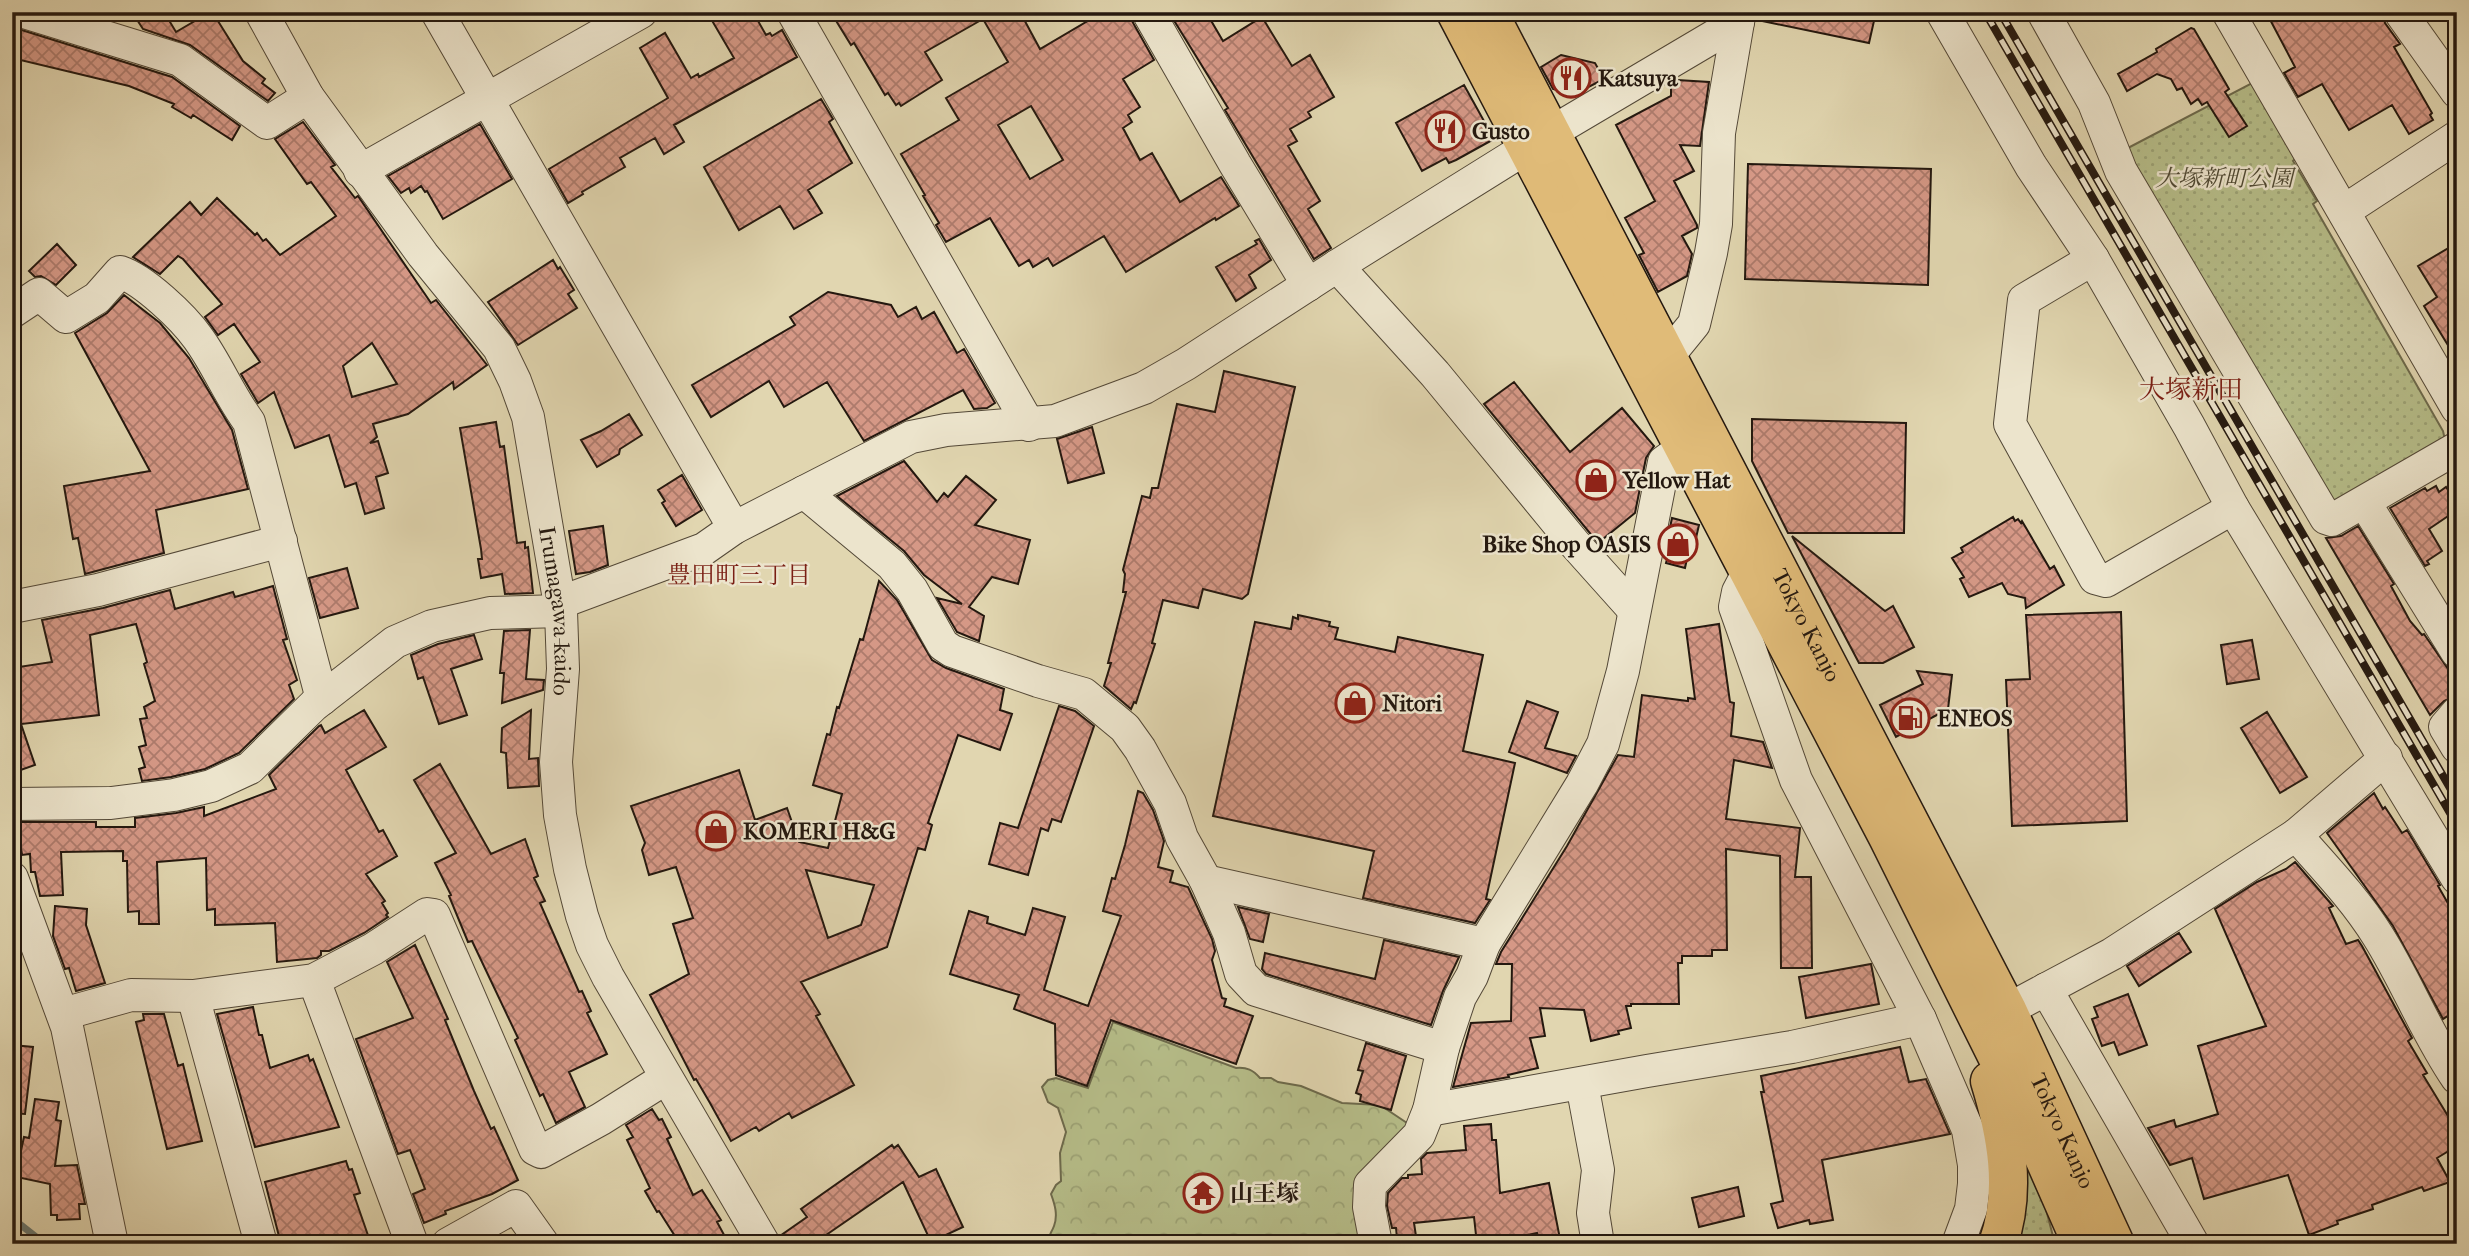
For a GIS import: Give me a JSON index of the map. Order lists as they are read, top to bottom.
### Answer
{
  "streets": {
    "highway": ["Tokyo Kanjo"],
    "street": ["Irumagawa-kaido"]
  },
  "districts": ["大塚新田", "豊田町三丁目"],
  "parks": ["大塚新町公園"],
  "places": {
    "restaurant": ["Katsuya", "Gusto"],
    "shop": [
      "Yellow Hat",
      "Bike Shop OASIS",
      "Nitori",
      "KOMERI H&G"
    ],
    "fuel station": ["ENEOS"],
    "temple": ["山王塚"]
  }
}
